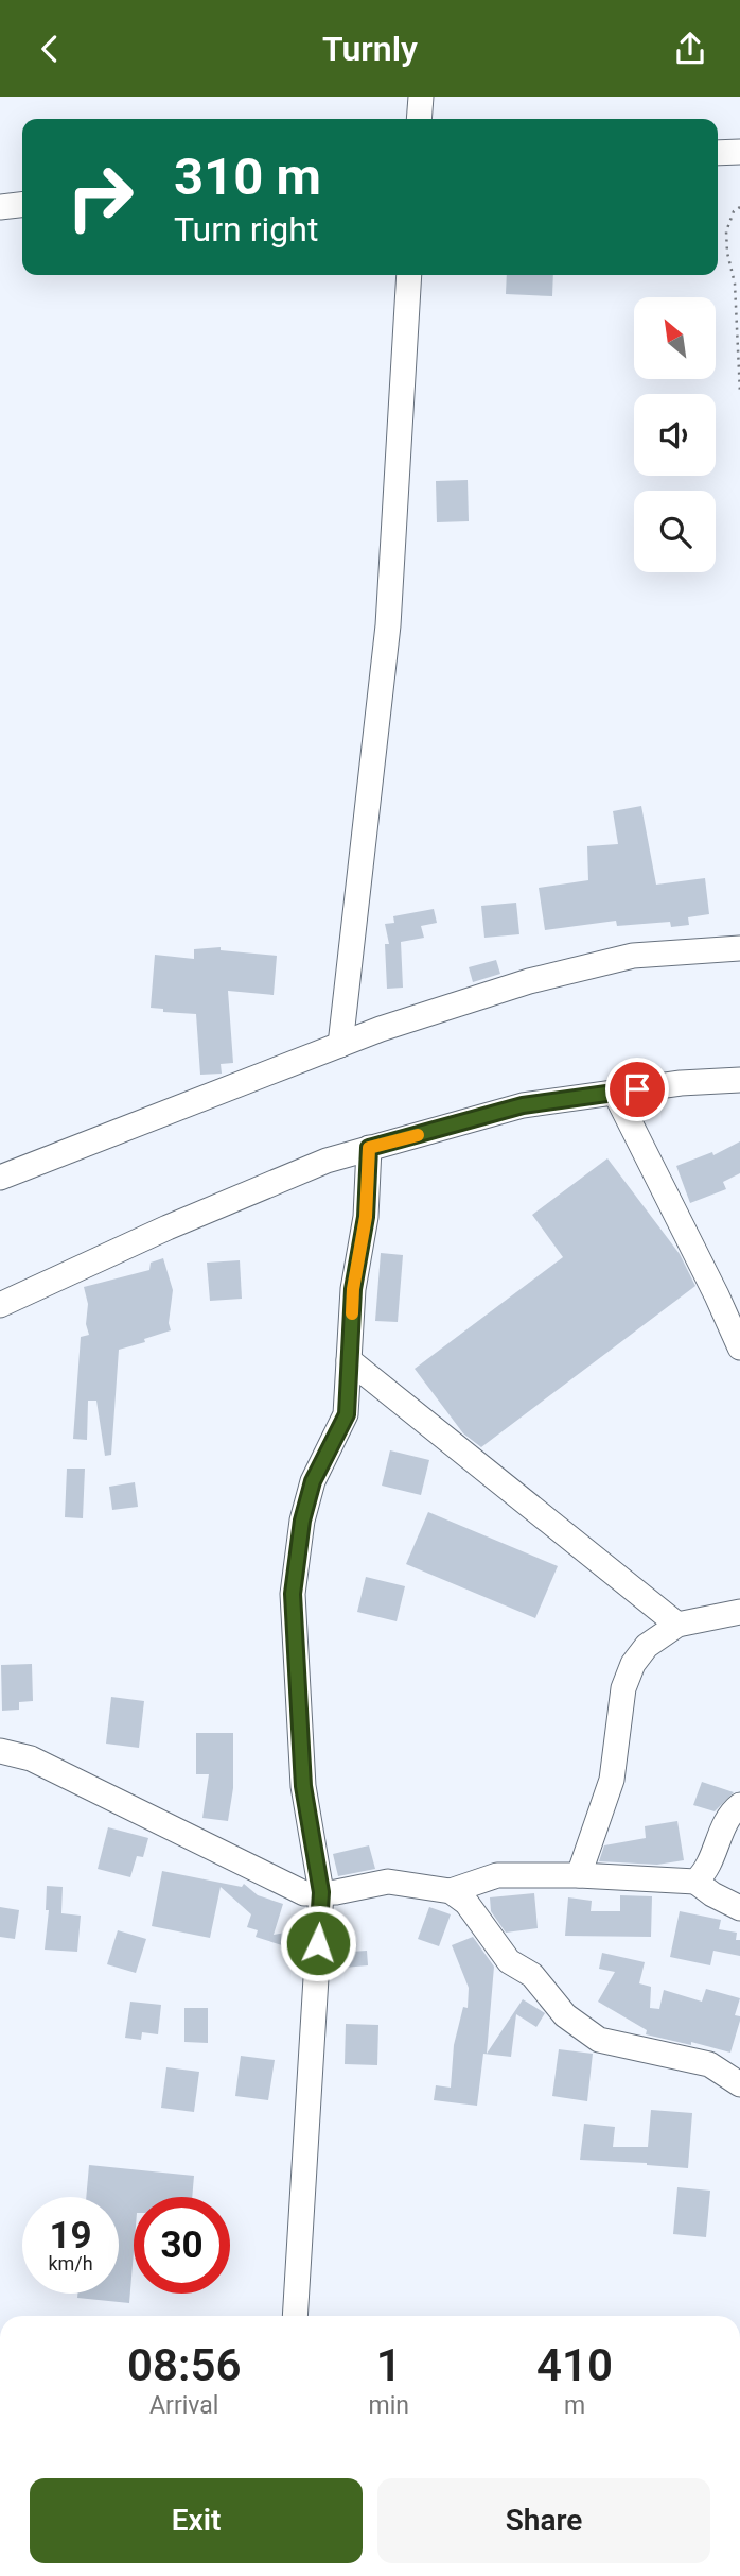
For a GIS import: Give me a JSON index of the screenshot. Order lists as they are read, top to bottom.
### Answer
{
  "north": "top left",
  "page": {
    "header": "Turnly",
    "turn": ["310 m", "Turn right"],
    "speed": "19 km/h",
    "limit": "30",
    "eta": [
      "08:56",
      "Arrival",
      "1",
      "min",
      "410",
      "m"
    ],
    "buttons": ["Exit", "Share"]
  }
}
